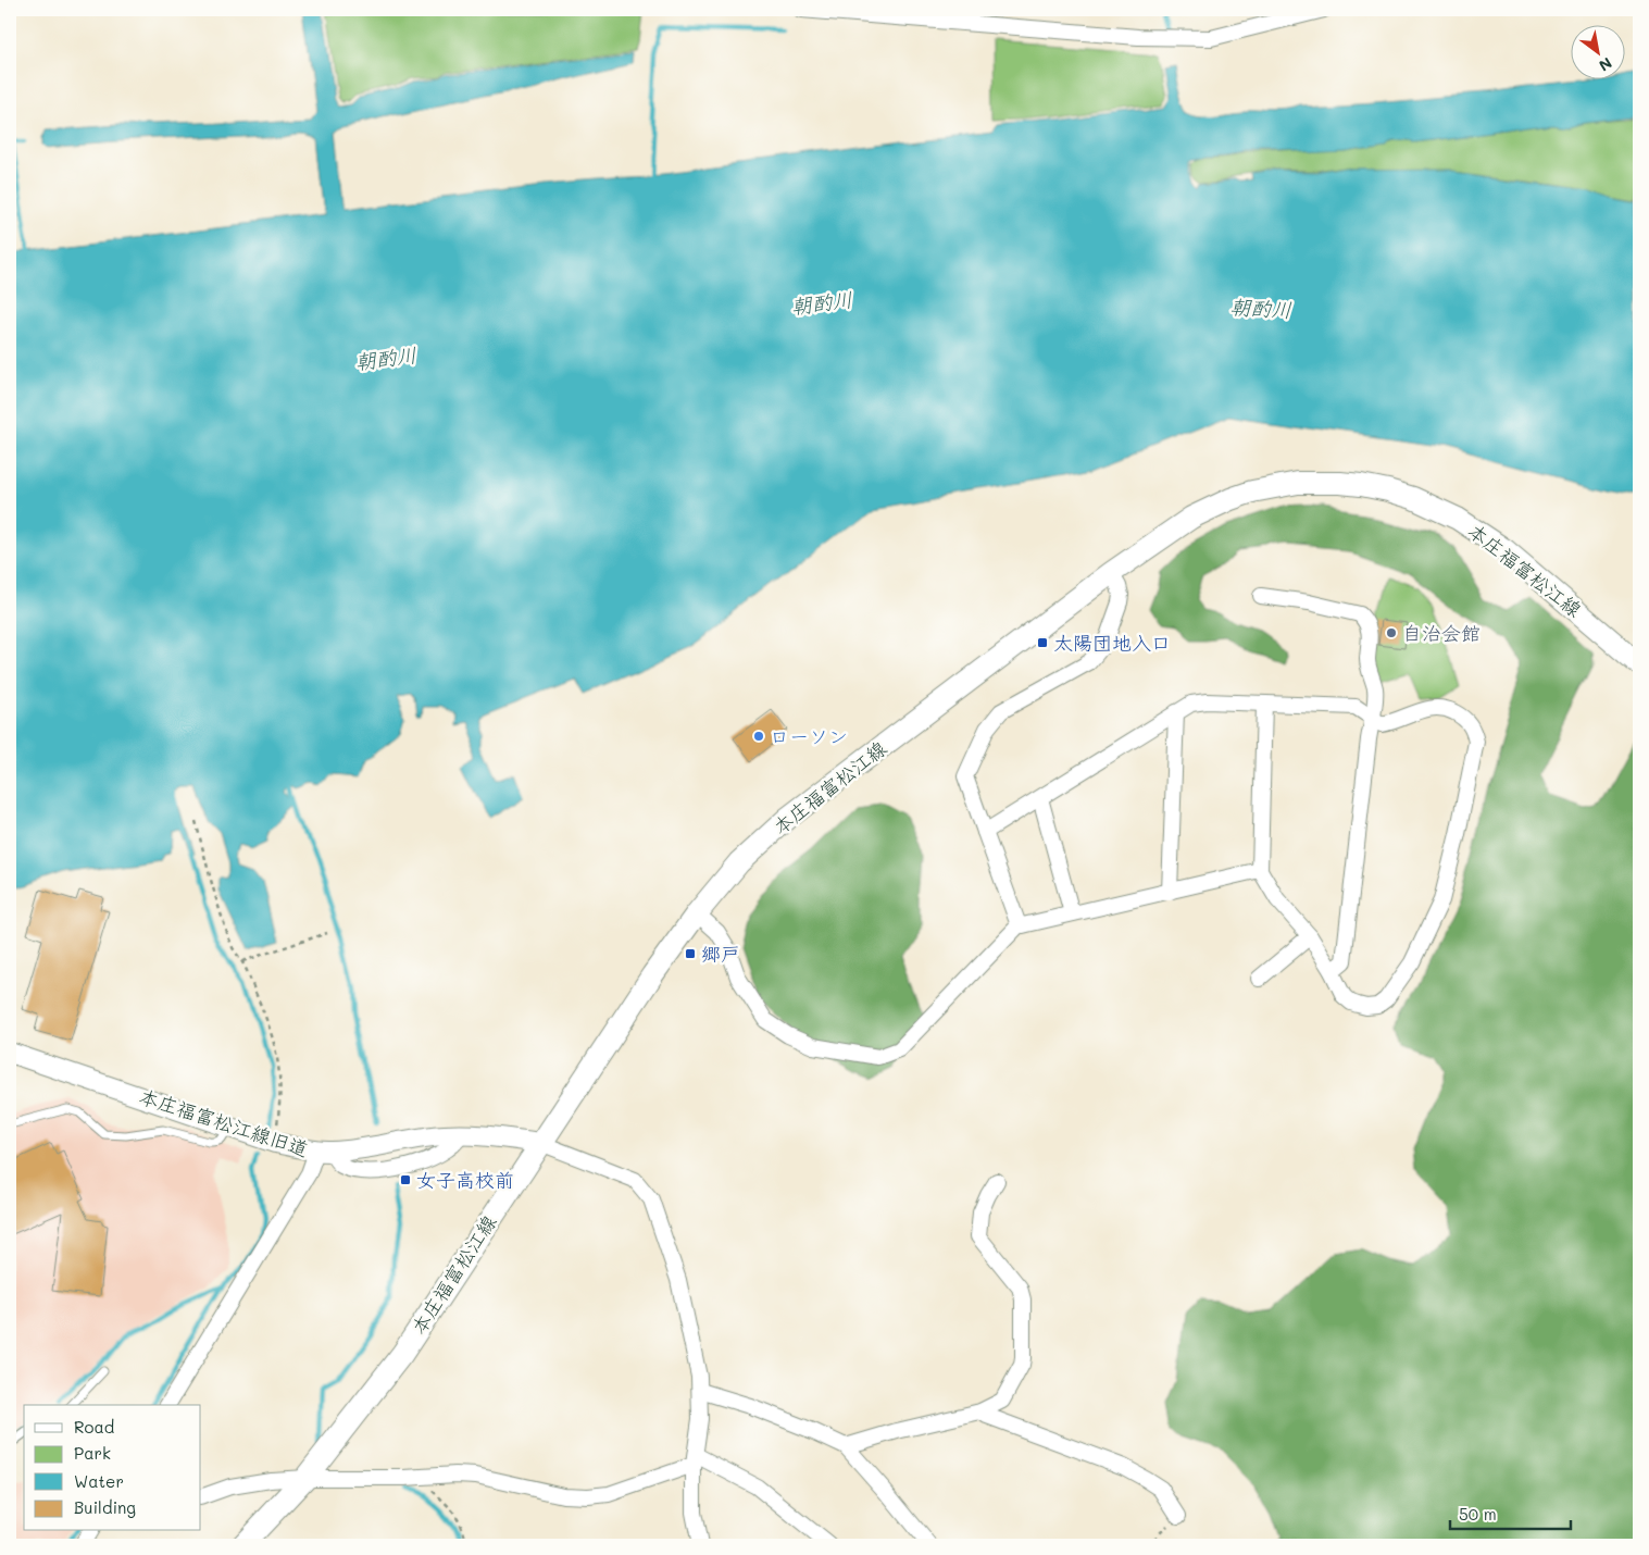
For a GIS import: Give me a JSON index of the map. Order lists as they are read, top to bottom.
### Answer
{
  "streets": {
    "main road": ["本庄福富松江線"],
    "street": ["本庄福富松江線旧道"]
  },
  "crossings": [
    ["本庄福富松江線", "本庄福富松江線旧道"]
  ],
  "water": ["朝酌川"],
  "places": {
    "other": ["自治会館", "ローソン"],
    "transit": ["太陽団地入口", "郷戸", "女子高校前"]
  },
  "legend": [
    "Road",
    "Park",
    "Water",
    "Building"
  ],
  "scale_bar": "50 m",
  "north": "bottom right"
}
